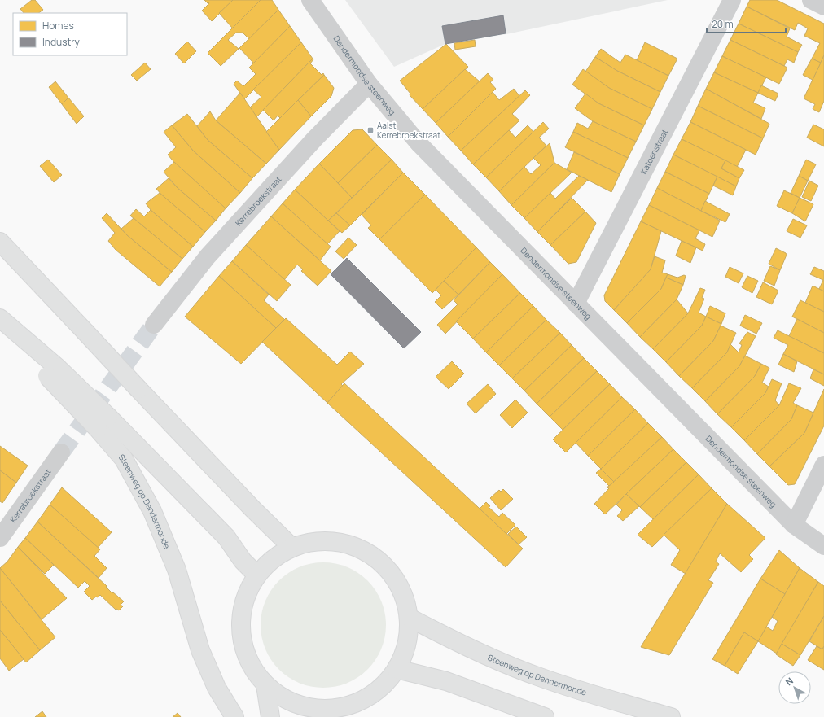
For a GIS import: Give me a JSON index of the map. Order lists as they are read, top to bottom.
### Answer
{
  "streets": {
    "main road": ["Steenweg op Dendermonde"],
    "street": ["Dendermondse steenweg", "Katoenstraat", "Kerrebroekstraat"]
  },
  "crossings": [
    ["Dendermondse steenweg", "Katoenstraat"],
    ["Dendermondse steenweg", "Kerrebroekstraat"]
  ],
  "places": {
    "transit": ["Aalst Kerrebroekstraat"]
  },
  "legend": ["Homes", "Industry"],
  "scale_bar": "20 m",
  "north": "top left"
}
